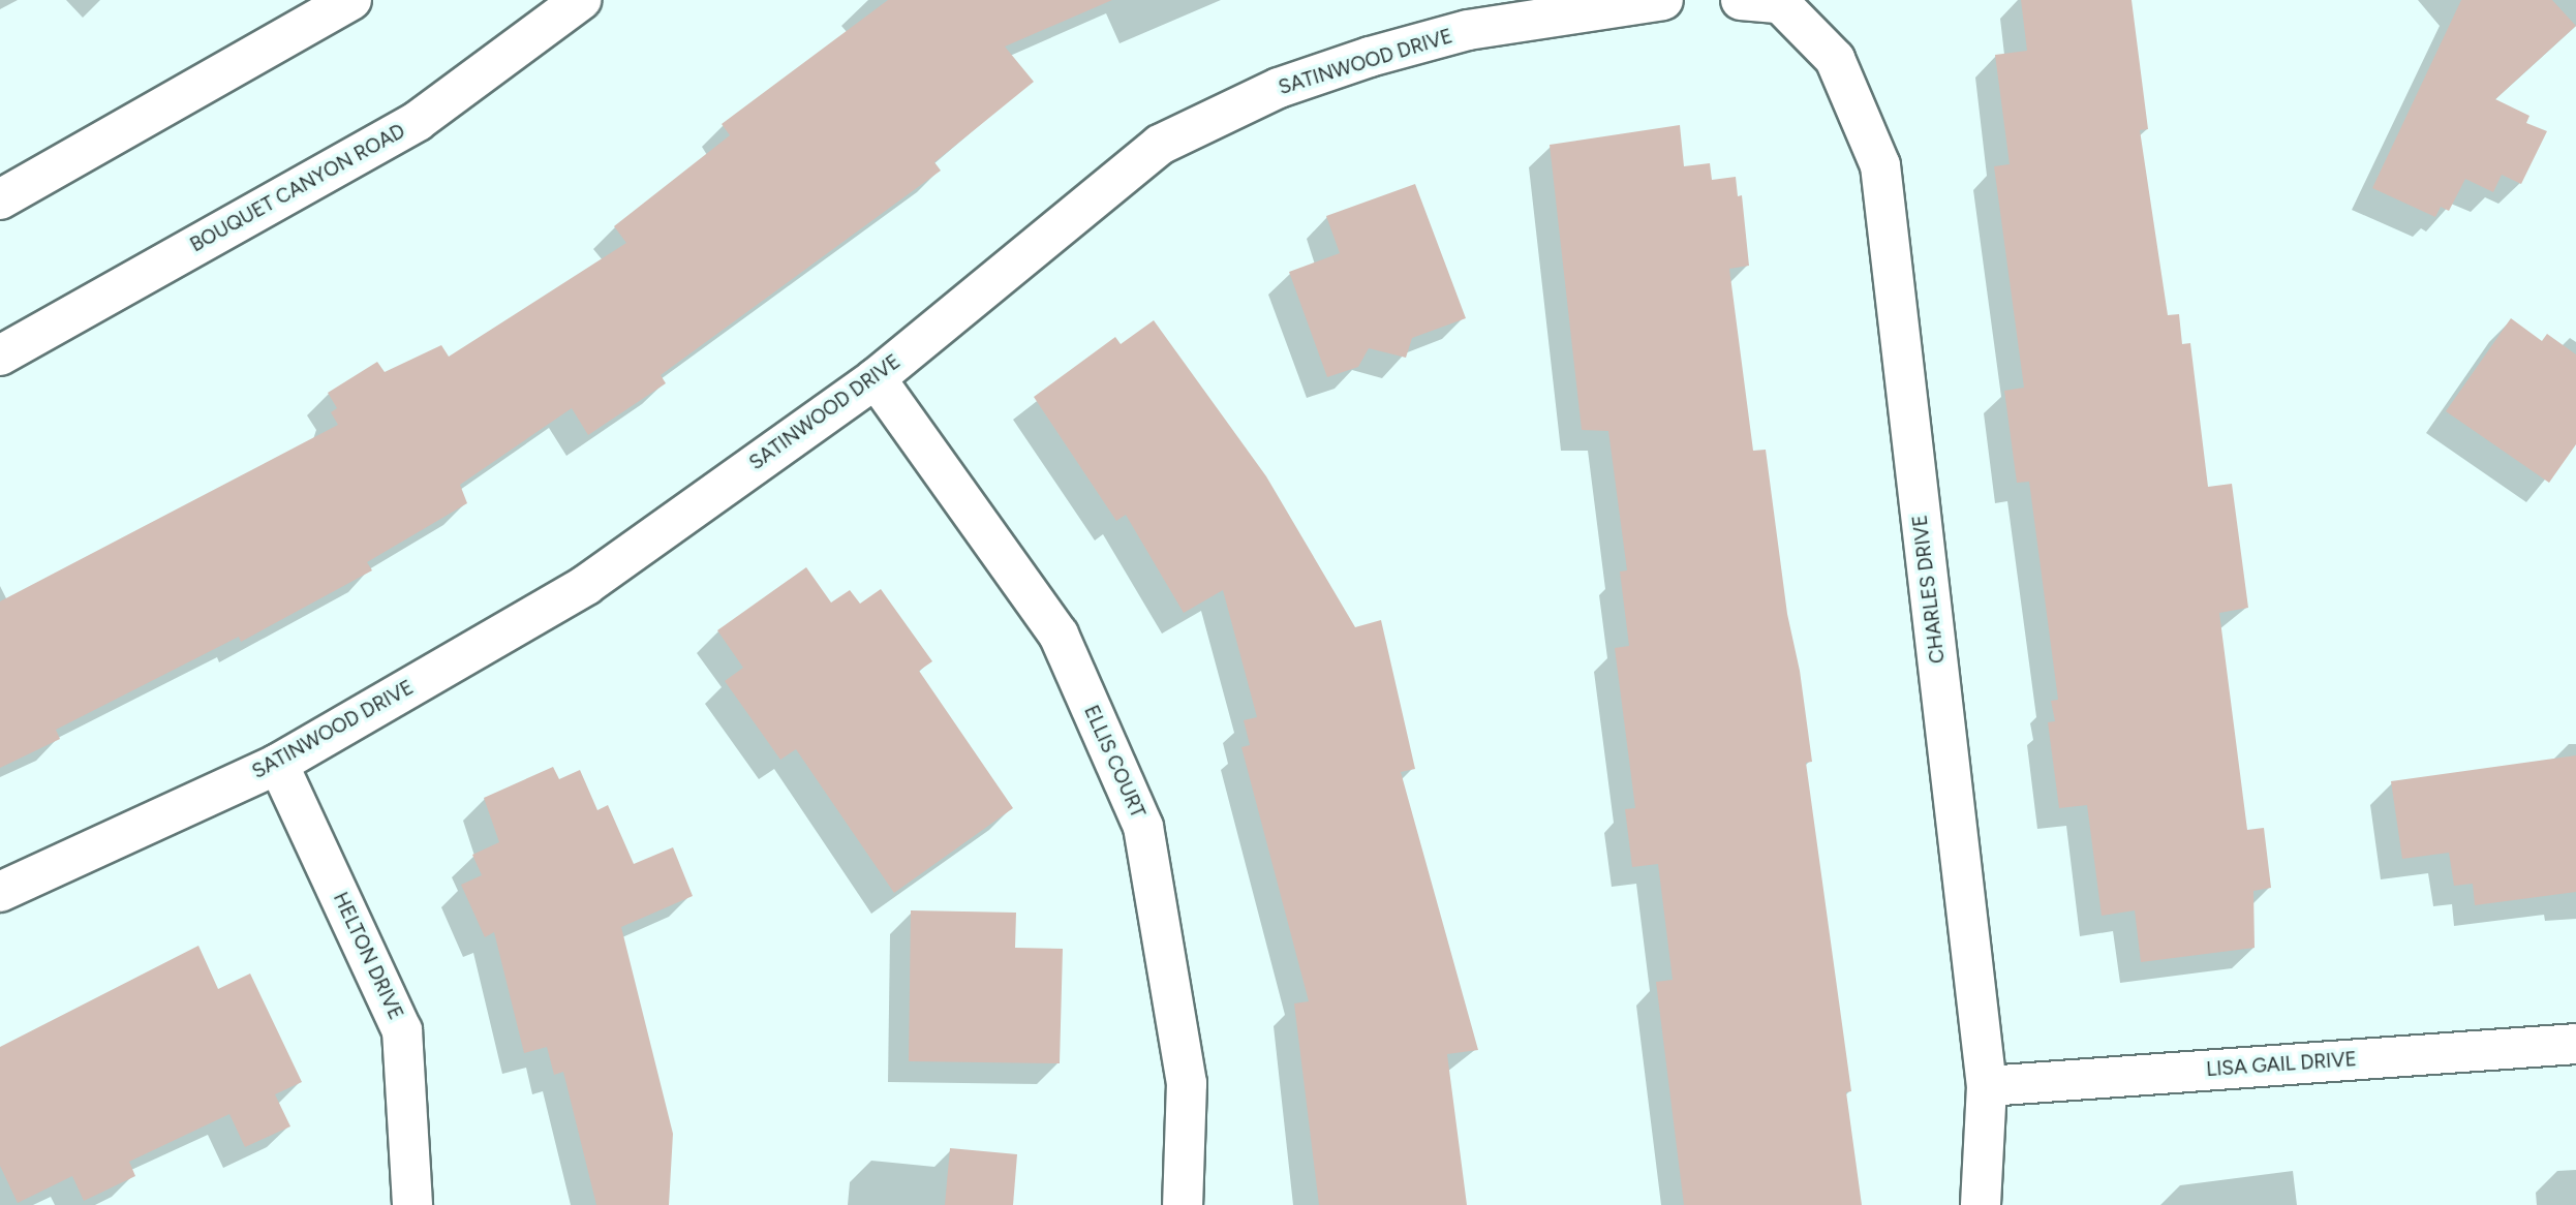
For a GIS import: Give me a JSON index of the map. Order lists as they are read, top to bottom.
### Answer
{
  "streets": {
    "street": [
      "SATINWOOD DRIVE",
      "BOUQUET CANYON ROAD",
      "CHARLES DRIVE",
      "ELLIS COURT",
      "HELTON DRIVE",
      "LISA GAIL DRIVE"
    ]
  },
  "crossings": [
    ["SATINWOOD DRIVE", "ELLIS COURT"],
    ["SATINWOOD DRIVE", "HELTON DRIVE"],
    ["CHARLES DRIVE", "LISA GAIL DRIVE"]
  ]
}
